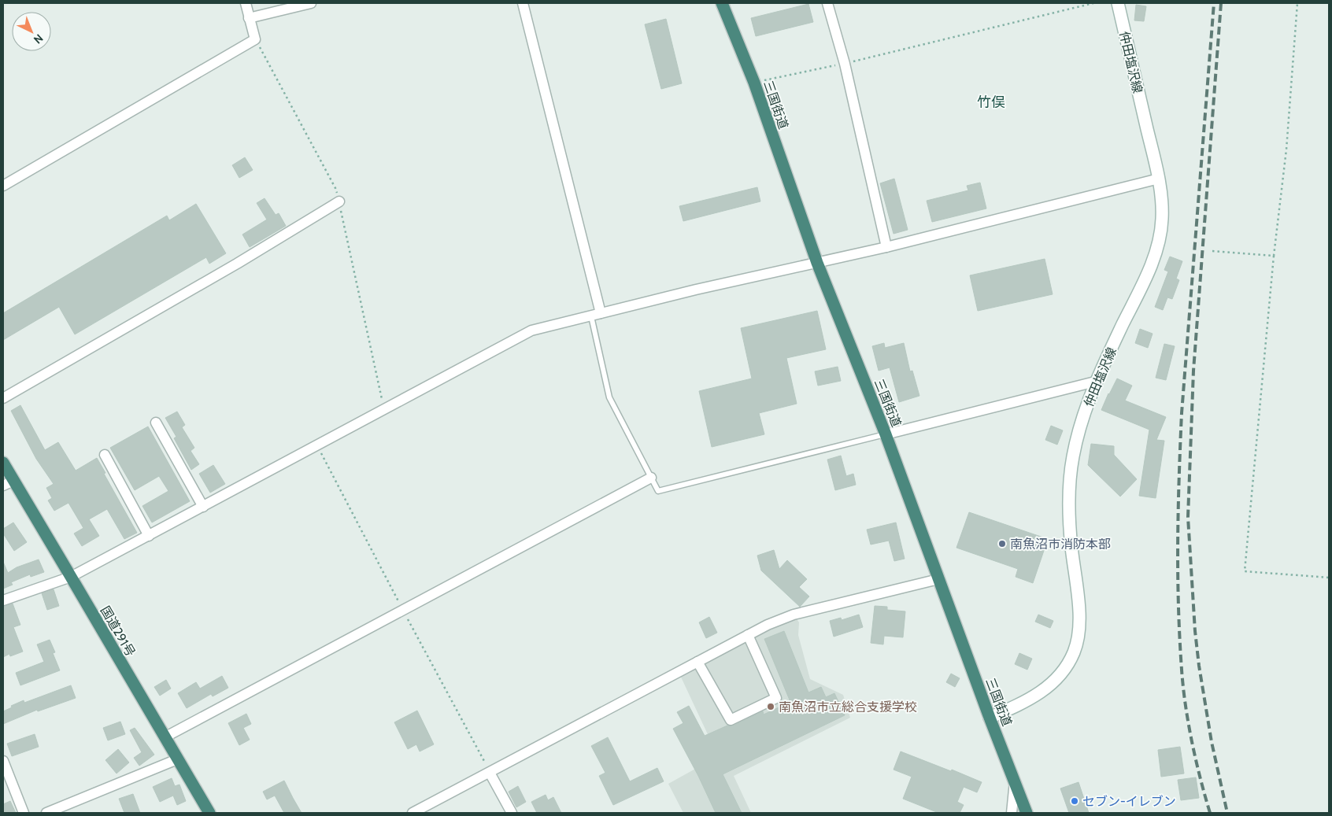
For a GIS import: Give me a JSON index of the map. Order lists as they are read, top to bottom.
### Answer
{
  "streets": {
    "highway": ["三国街道", "国道291号"],
    "main road": ["仲田塩沢線"]
  },
  "crossings": [
    ["仲田塩沢線", "三国街道"]
  ],
  "districts": ["竹俣"],
  "places": ["南魚沼市消防本部", "南魚沼市立総合支援学校", "セブン-イレブン"],
  "north": "bottom right"
}
